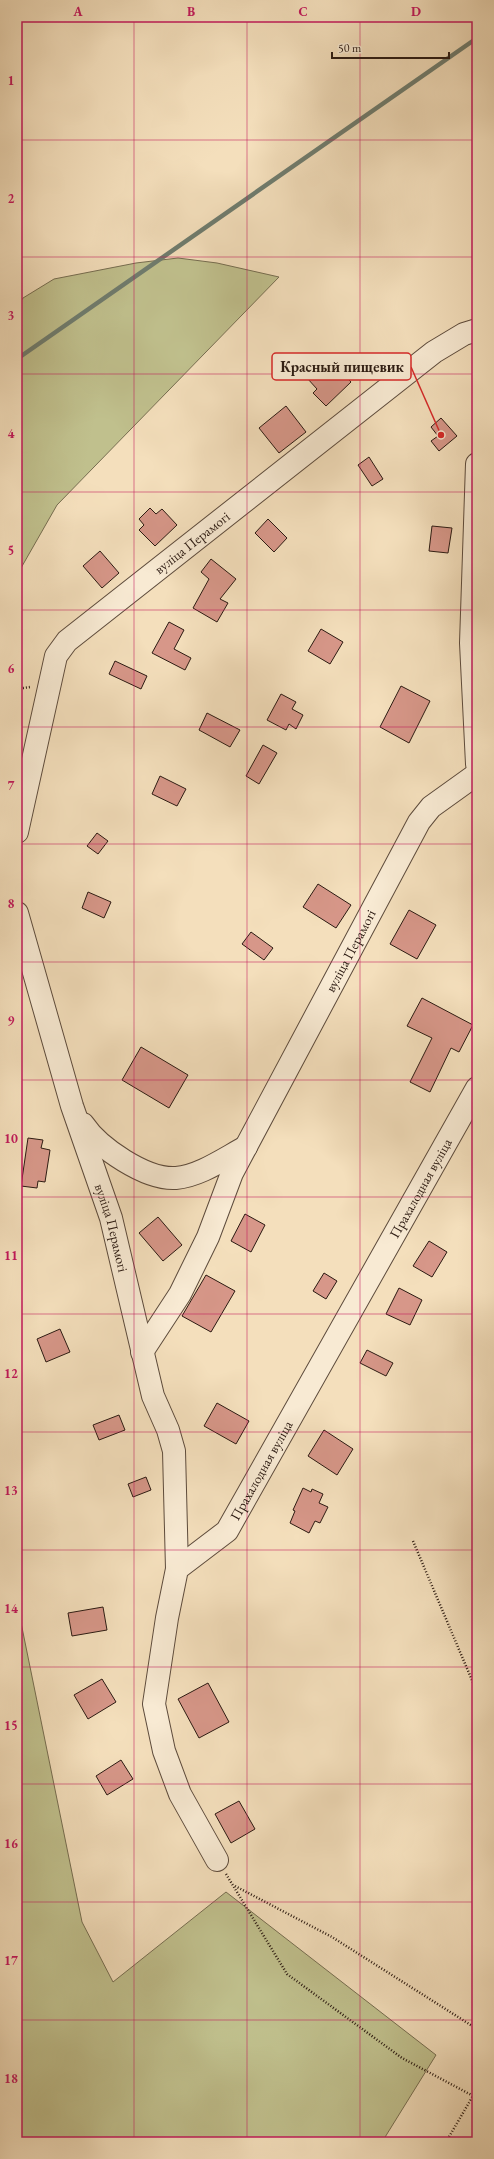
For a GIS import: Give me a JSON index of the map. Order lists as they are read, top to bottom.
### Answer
{
  "streets": {
    "street": ["вуліца Перамогі", "Прахалодная вуліца"]
  },
  "crossings": [
    ["вуліца Перамогі", "Прахалодная вуліца"]
  ],
  "places": ["Красный пищевик"],
  "scale_bar": "50 m",
  "grid": {
    "columns": [
      "A",
      "B",
      "C",
      "D"
    ],
    "rows": [
      "1",
      "2",
      "3",
      "4",
      "5",
      "6",
      "7",
      "8",
      "9",
      "10",
      "11",
      "12",
      "13",
      "14",
      "15",
      "16",
      "17",
      "18"
    ]
  }
}
